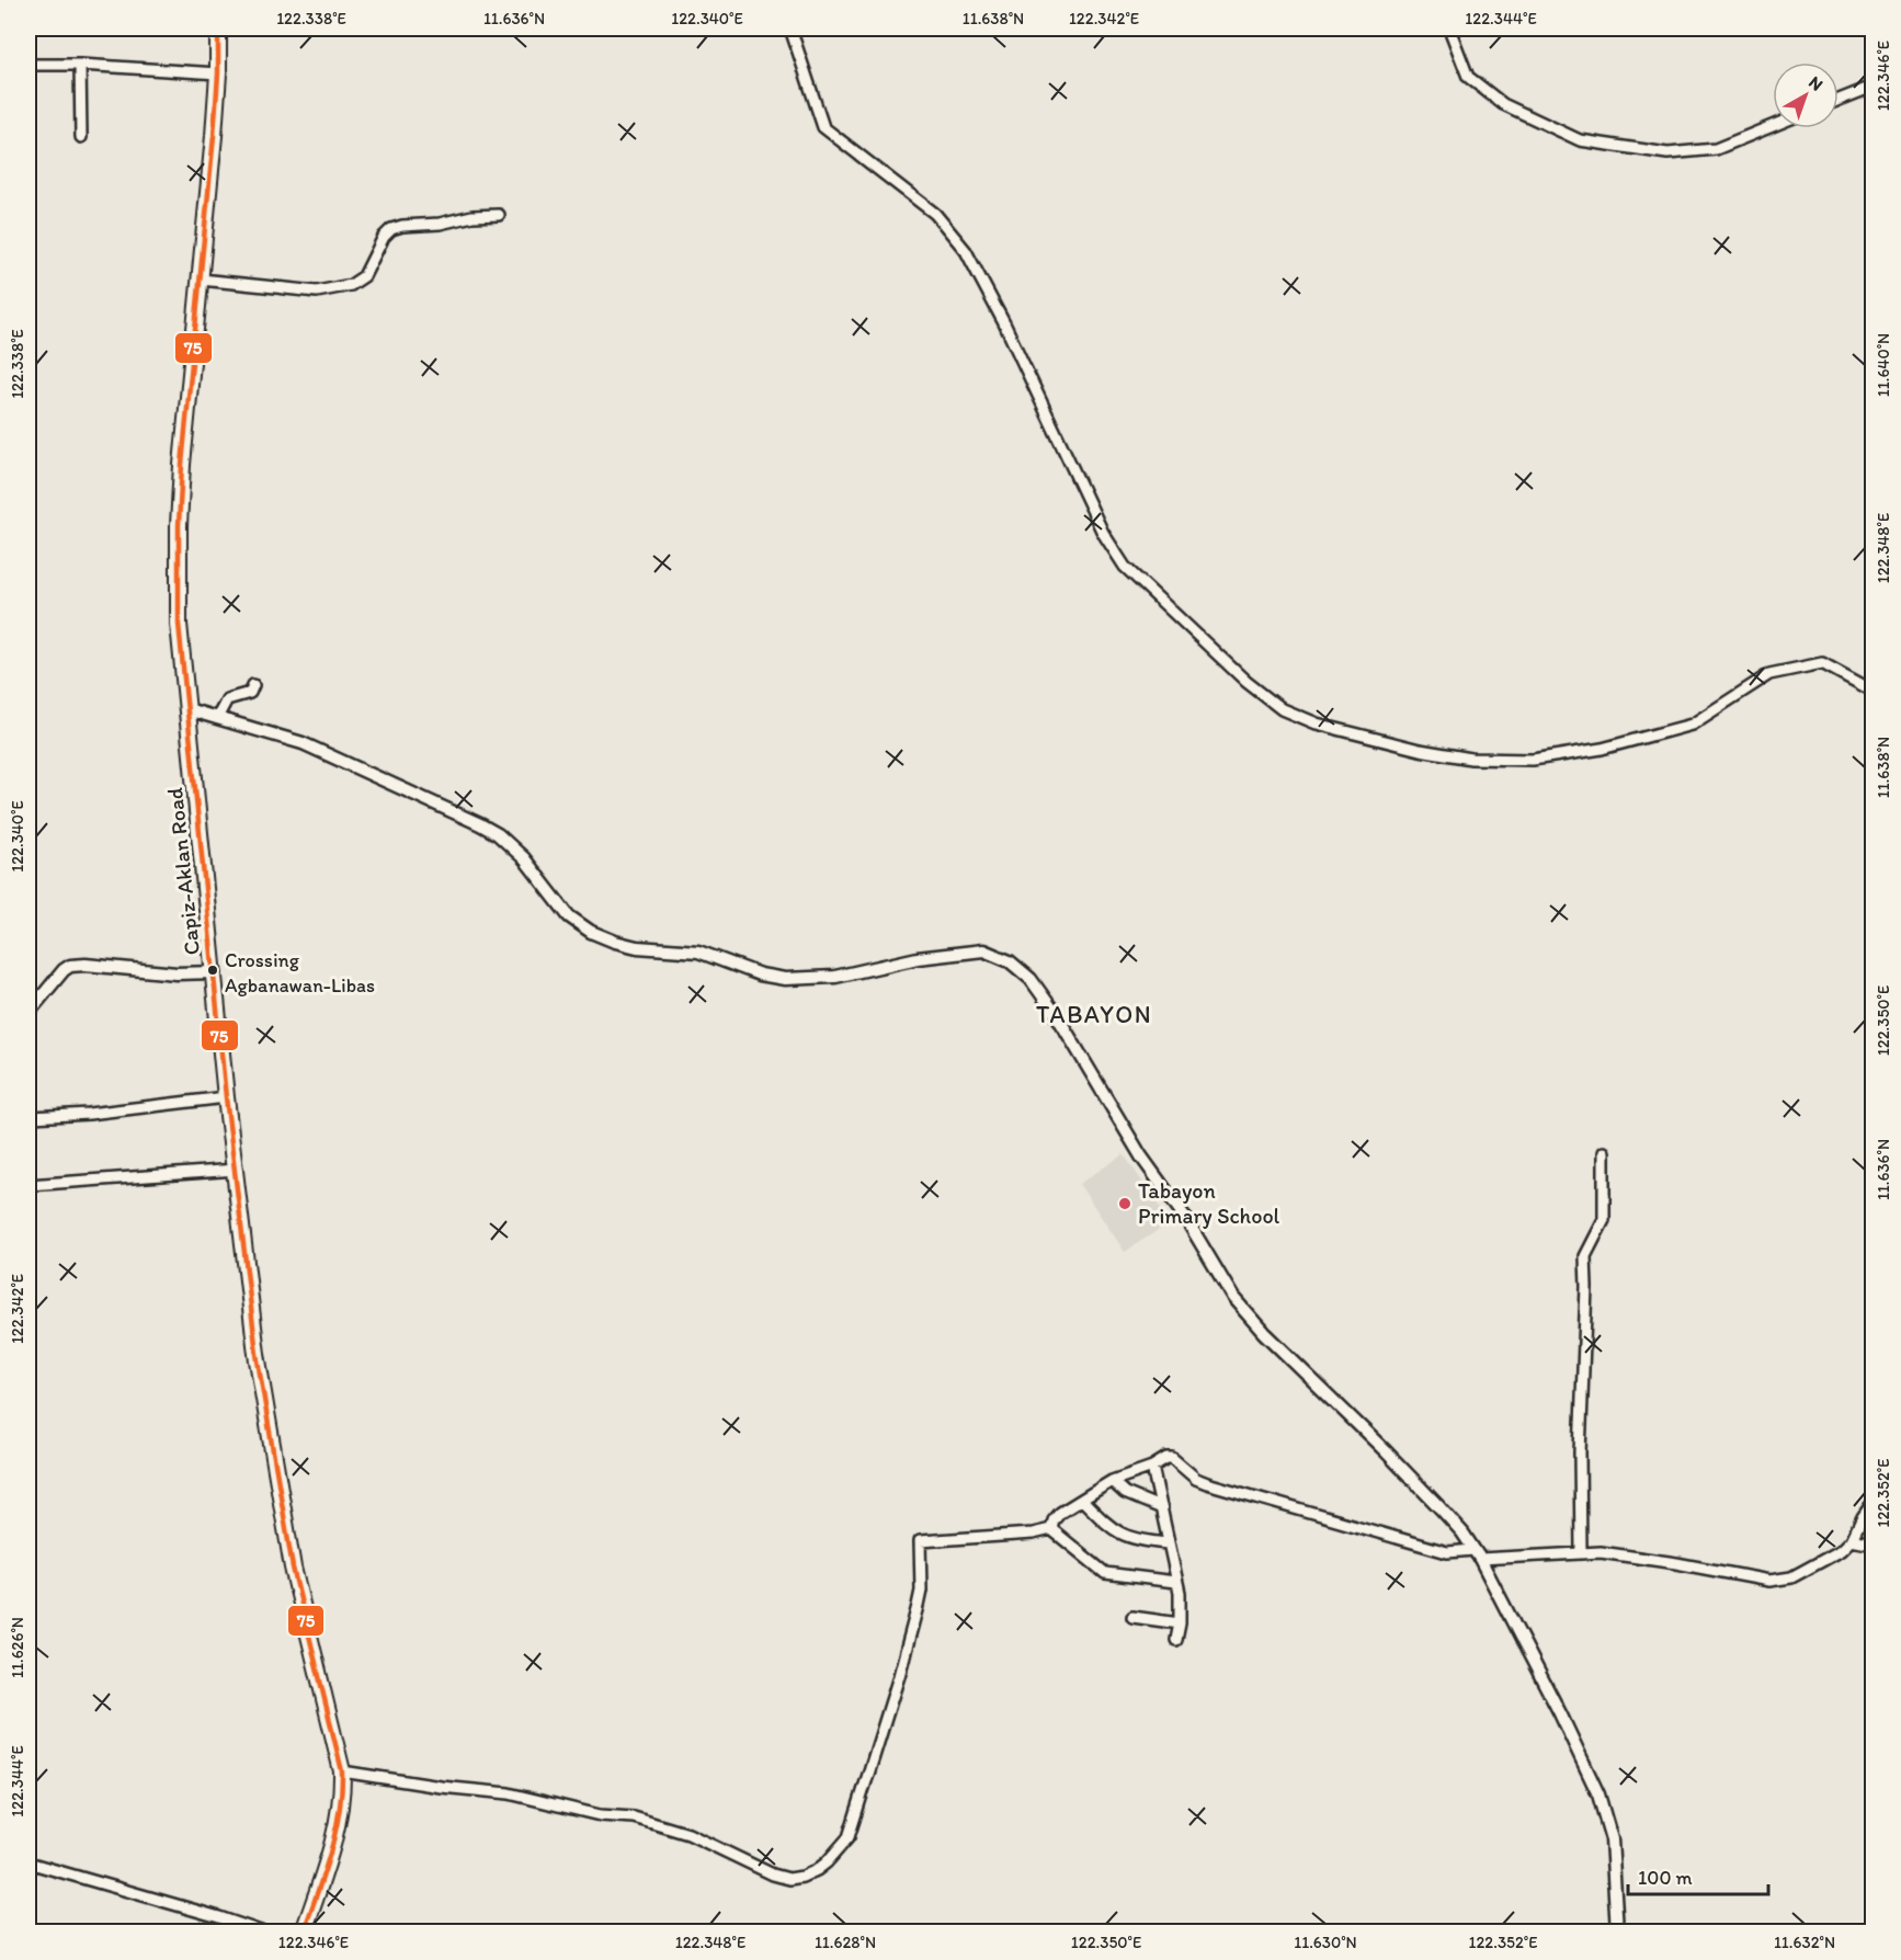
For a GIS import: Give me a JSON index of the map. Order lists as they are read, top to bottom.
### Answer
{
  "streets": {
    "main road": ["Capiz-Aklan Road"]
  },
  "districts": ["TABAYON"],
  "places": ["Crossing Agbanawan-Libas", "Tabayon Primary School"],
  "lines": ["transit line 75"],
  "scale_bar": "100 m",
  "north": "top right",
  "coordinates": [
    "122.338°E",
    "11.636°N",
    "122.340°E",
    "11.638°N",
    "122.342°E",
    "122.344°E",
    "122.346°E",
    "11.640°N",
    "122.348°E",
    "122.350°E",
    "122.352°E",
    "11.626°N",
    "11.628°N",
    "11.630°N",
    "11.632°N"
  ]
}
